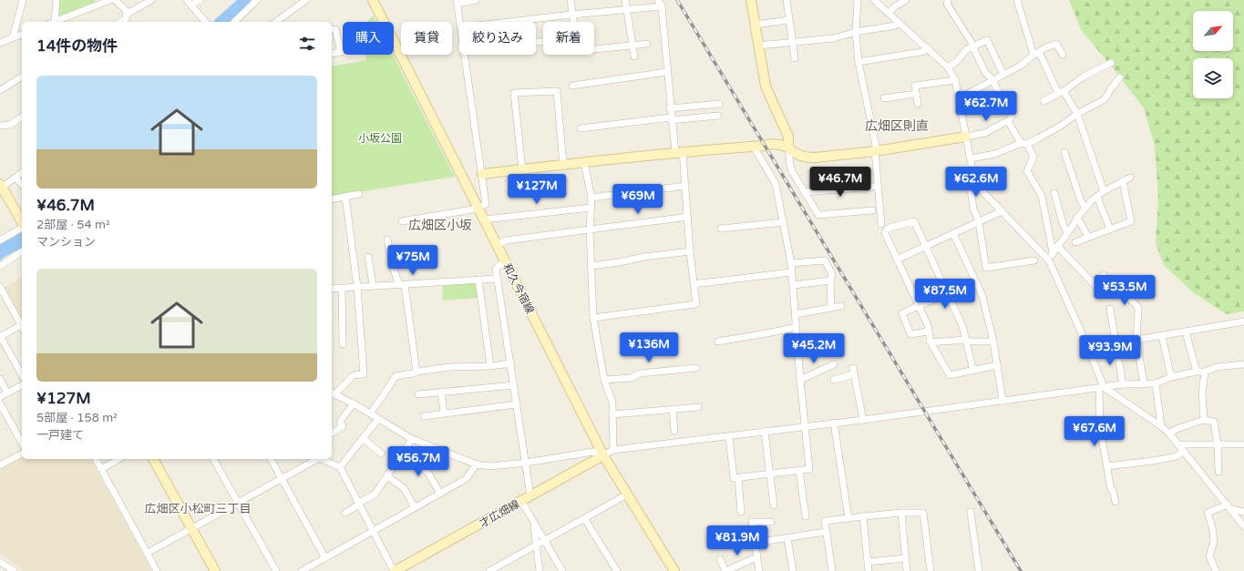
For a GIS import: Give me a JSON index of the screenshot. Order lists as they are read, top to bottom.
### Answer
{
  "streets": {
    "main road": ["和久今宿線", "才広畑線"]
  },
  "crossings": [
    ["和久今宿線", "才広畑線"]
  ],
  "districts": ["広畑区則直", "広畑区小坂", "広畑区小松町三丁目"],
  "parks": ["小坂公園"],
  "north": "top right",
  "page": {
    "chip": [
      "購入",
      "賃貸",
      "絞り込み",
      "新着"
    ],
    "heading": "14件の物件",
    "list": [
      {
        "name": "¥46.7M",
        "note": "2部屋 · 54 m² · マンション"
      },
      {
        "name": "¥127M",
        "note": "5部屋 · 158 m² · 一戸建て"
      }
    ],
    "price": [
      "¥62.7M",
      "¥46.7M",
      "¥62.6M",
      "¥127M",
      "¥69M",
      "¥75M",
      "¥53.5M",
      "¥87.5M",
      "¥136M",
      "¥45.2M",
      "¥93.9M",
      "¥67.6M",
      "¥56.7M",
      "¥81.9M"
    ]
  }
}
